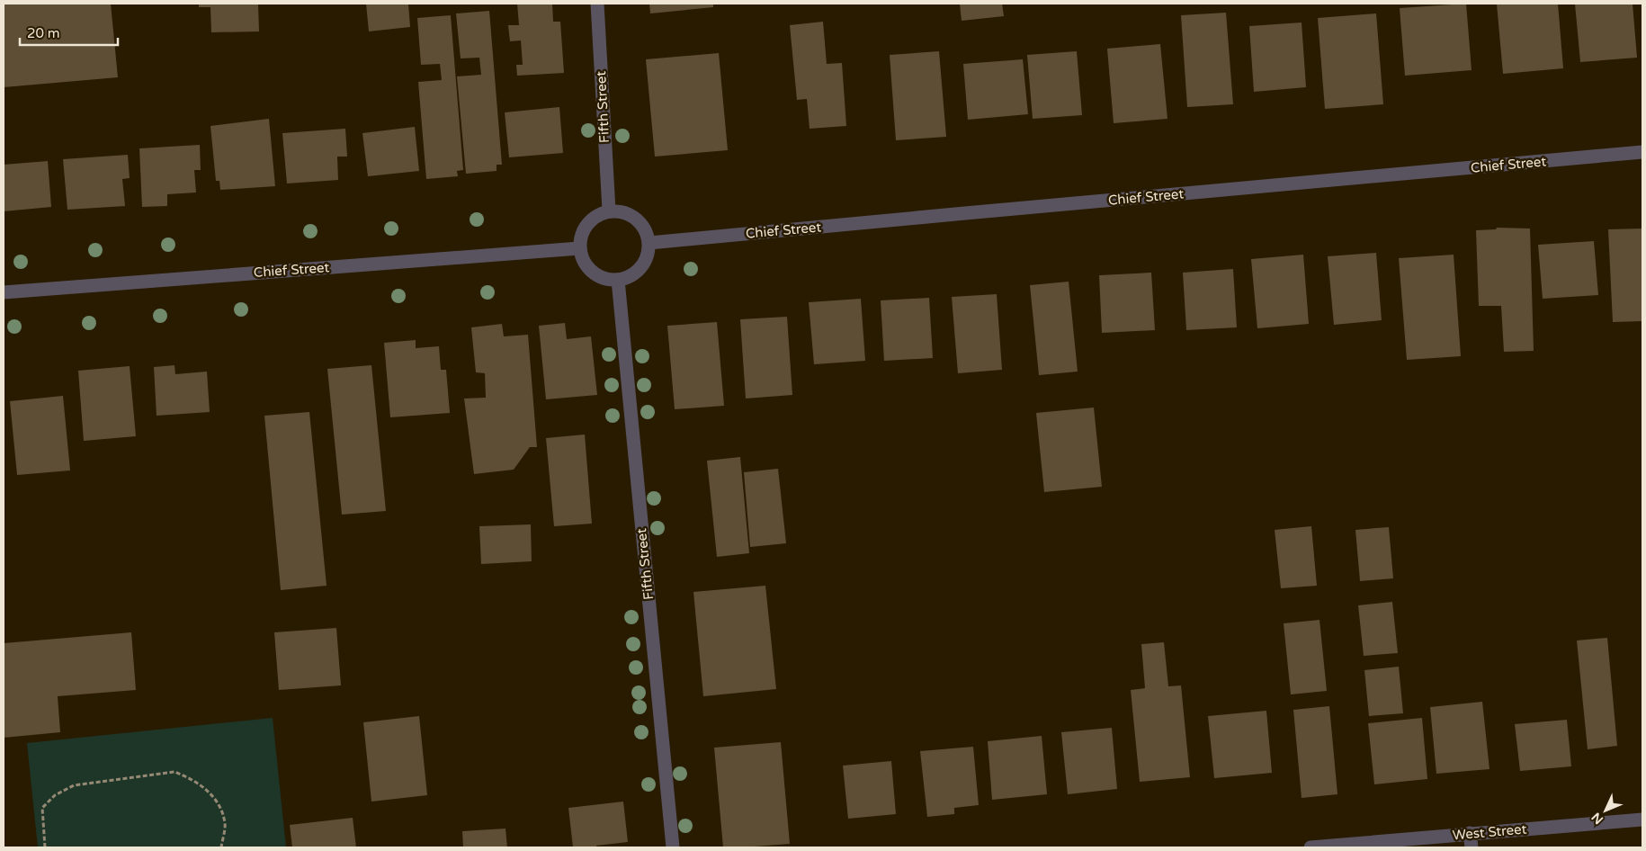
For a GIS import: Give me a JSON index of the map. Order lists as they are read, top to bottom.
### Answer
{
  "streets": {
    "street": ["Fifth Street", "Chief Street", "West Street"]
  },
  "crossings": [
    ["Fifth Street", "Chief Street"]
  ],
  "scale_bar": "20 m",
  "north": "bottom left"
}
